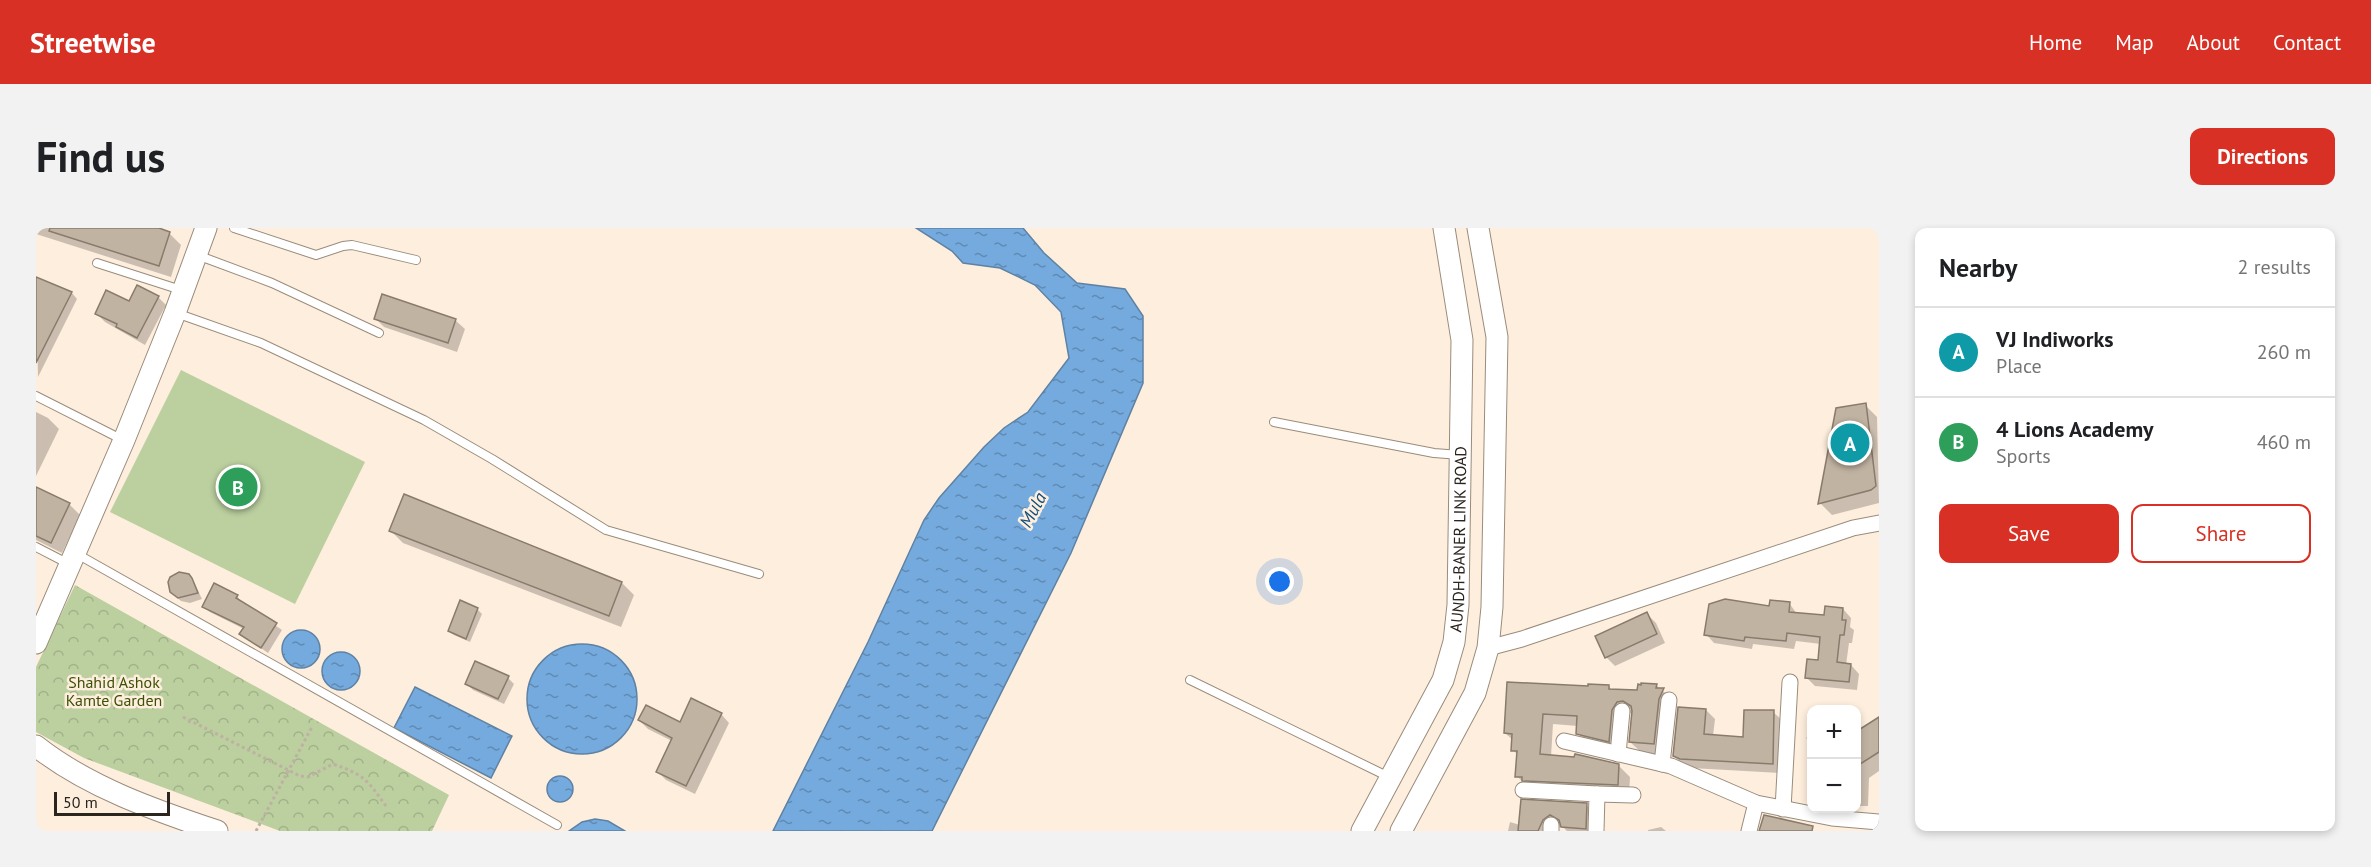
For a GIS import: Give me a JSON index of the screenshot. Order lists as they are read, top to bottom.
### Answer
{
  "streets": {
    "main road": ["AUNDH-BANER LINK ROAD"]
  },
  "water": ["Mula"],
  "parks": ["Shahid Ashok Kamte Garden"],
  "scale_bar": "50 m",
  "page": {
    "header": "Streetwise",
    "nav": [
      "Home",
      "Map",
      "About",
      "Contact"
    ],
    "buttons": [
      "Directions",
      ["Save", "Share"]
    ],
    "title": "Find us",
    "heading": ["Nearby", "2 results"],
    "list": [
      {
        "mark": "A",
        "name": "VJ Indiworks",
        "note": "Place",
        "value": "260 m"
      },
      {
        "mark": "B",
        "name": "4 Lions Academy",
        "note": "Sports",
        "value": "460 m"
      }
    ],
    "pins": ["A", "B"],
    "map_buttons": ["+", "−"],
    "scale": "50 m"
  }
}
